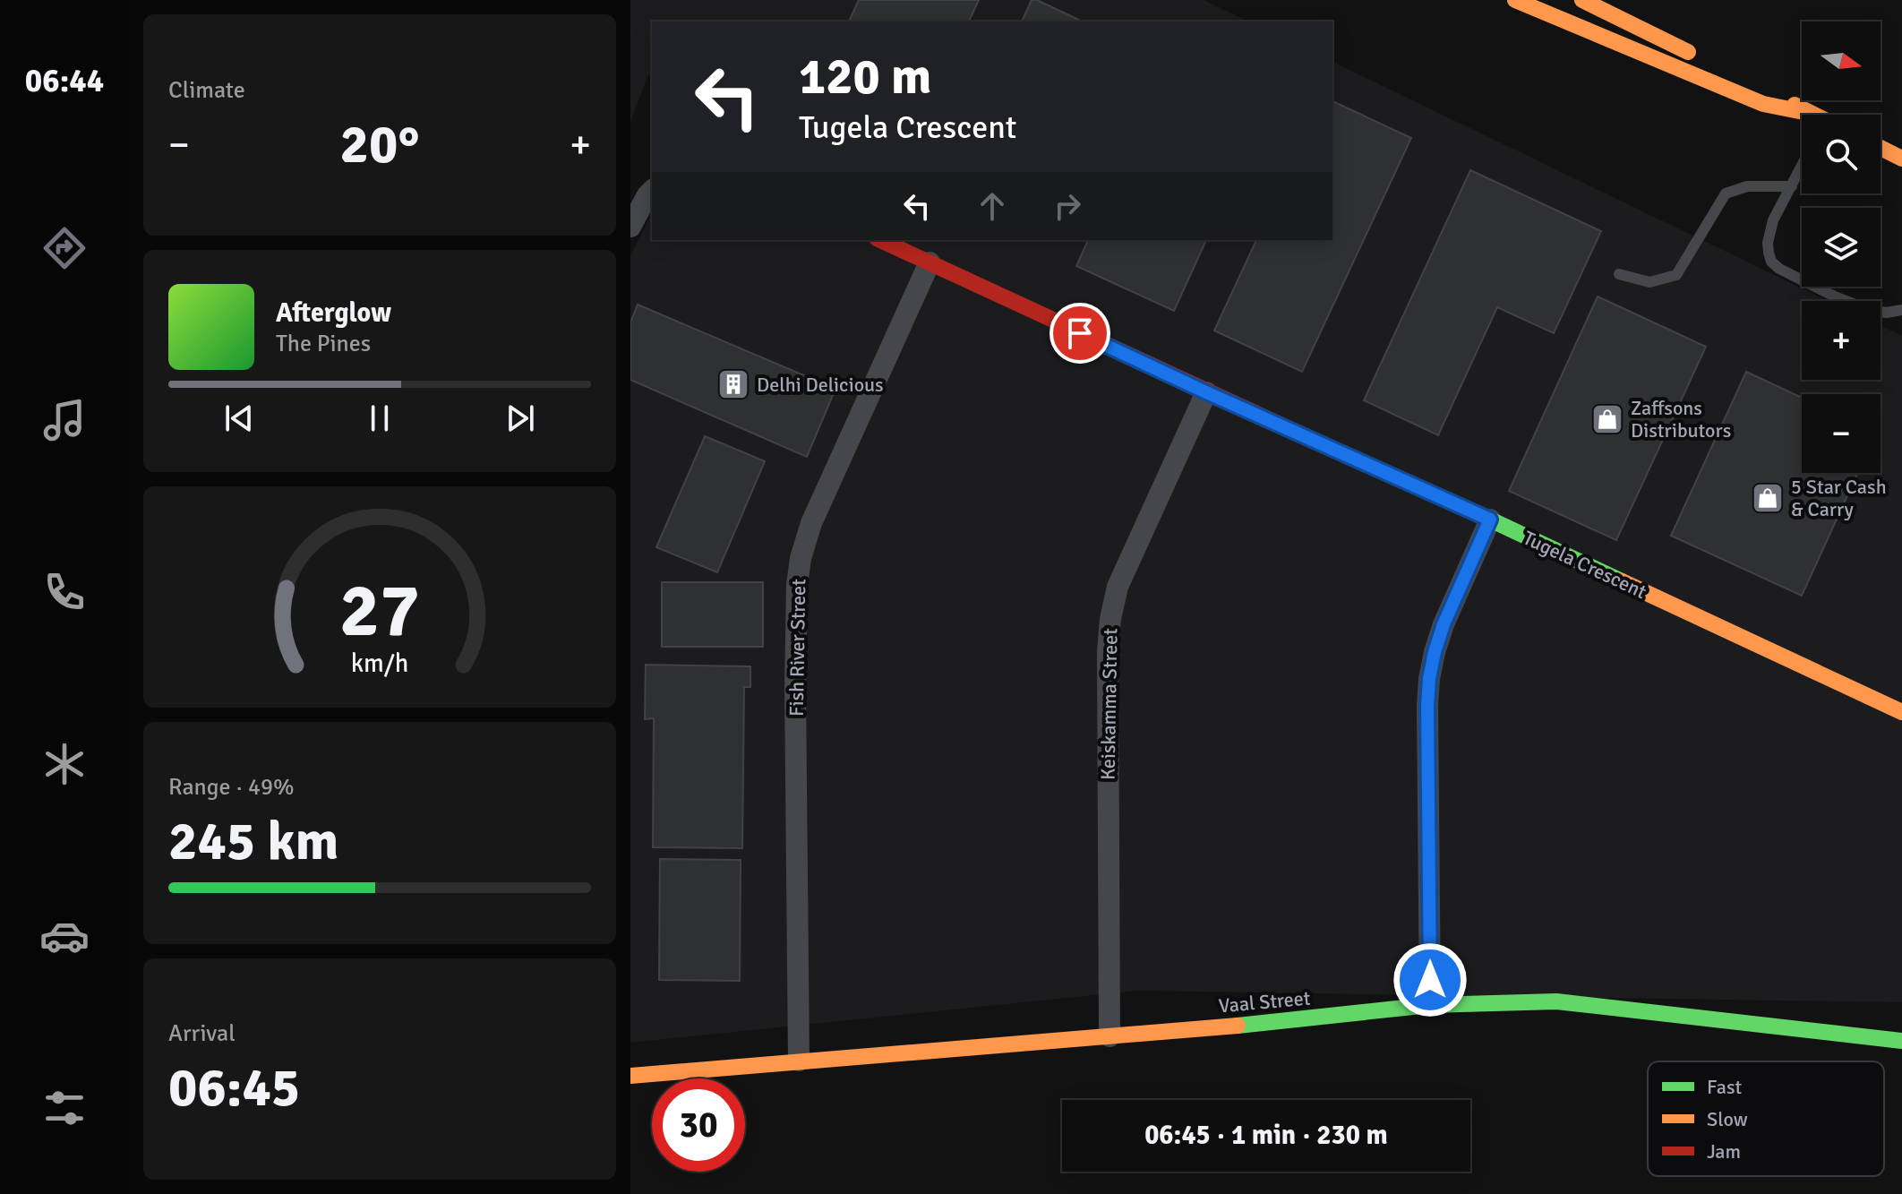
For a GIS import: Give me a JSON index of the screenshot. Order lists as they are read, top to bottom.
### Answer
{
  "streets": {
    "street": [
      "Tugela Crescent",
      "Fish River Street",
      "Keiskamma Street",
      "Vaal Street"
    ]
  },
  "crossings": [
    ["Tugela Crescent", "Fish River Street"],
    ["Tugela Crescent", "Keiskamma Street"],
    ["Fish River Street", "Vaal Street"],
    ["Keiskamma Street", "Vaal Street"]
  ],
  "places": {
    "building": ["Delhi Delicious"],
    "shop": ["Zaffsons Distributors", "5 Star Cash & Carry"]
  },
  "legend": ["Fast", "Slow", "Jam"],
  "north": "right",
  "page": {
    "tabs": "06:44",
    "tile": [
      "Climate",
      ["Range · 49%", "245 km"],
      ["Arrival", "06:45"]
    ],
    "map_buttons": ["+", "−"],
    "turn": ["120 m", "Tugela Crescent"],
    "heat": ["−", "20°", "+"],
    "song": ["Afterglow", "The Pines"],
    "limit": "30",
    "trip": "06:45 · 1 min · 230 m",
    "gauge": ["27", "km/h"]
  }
}
